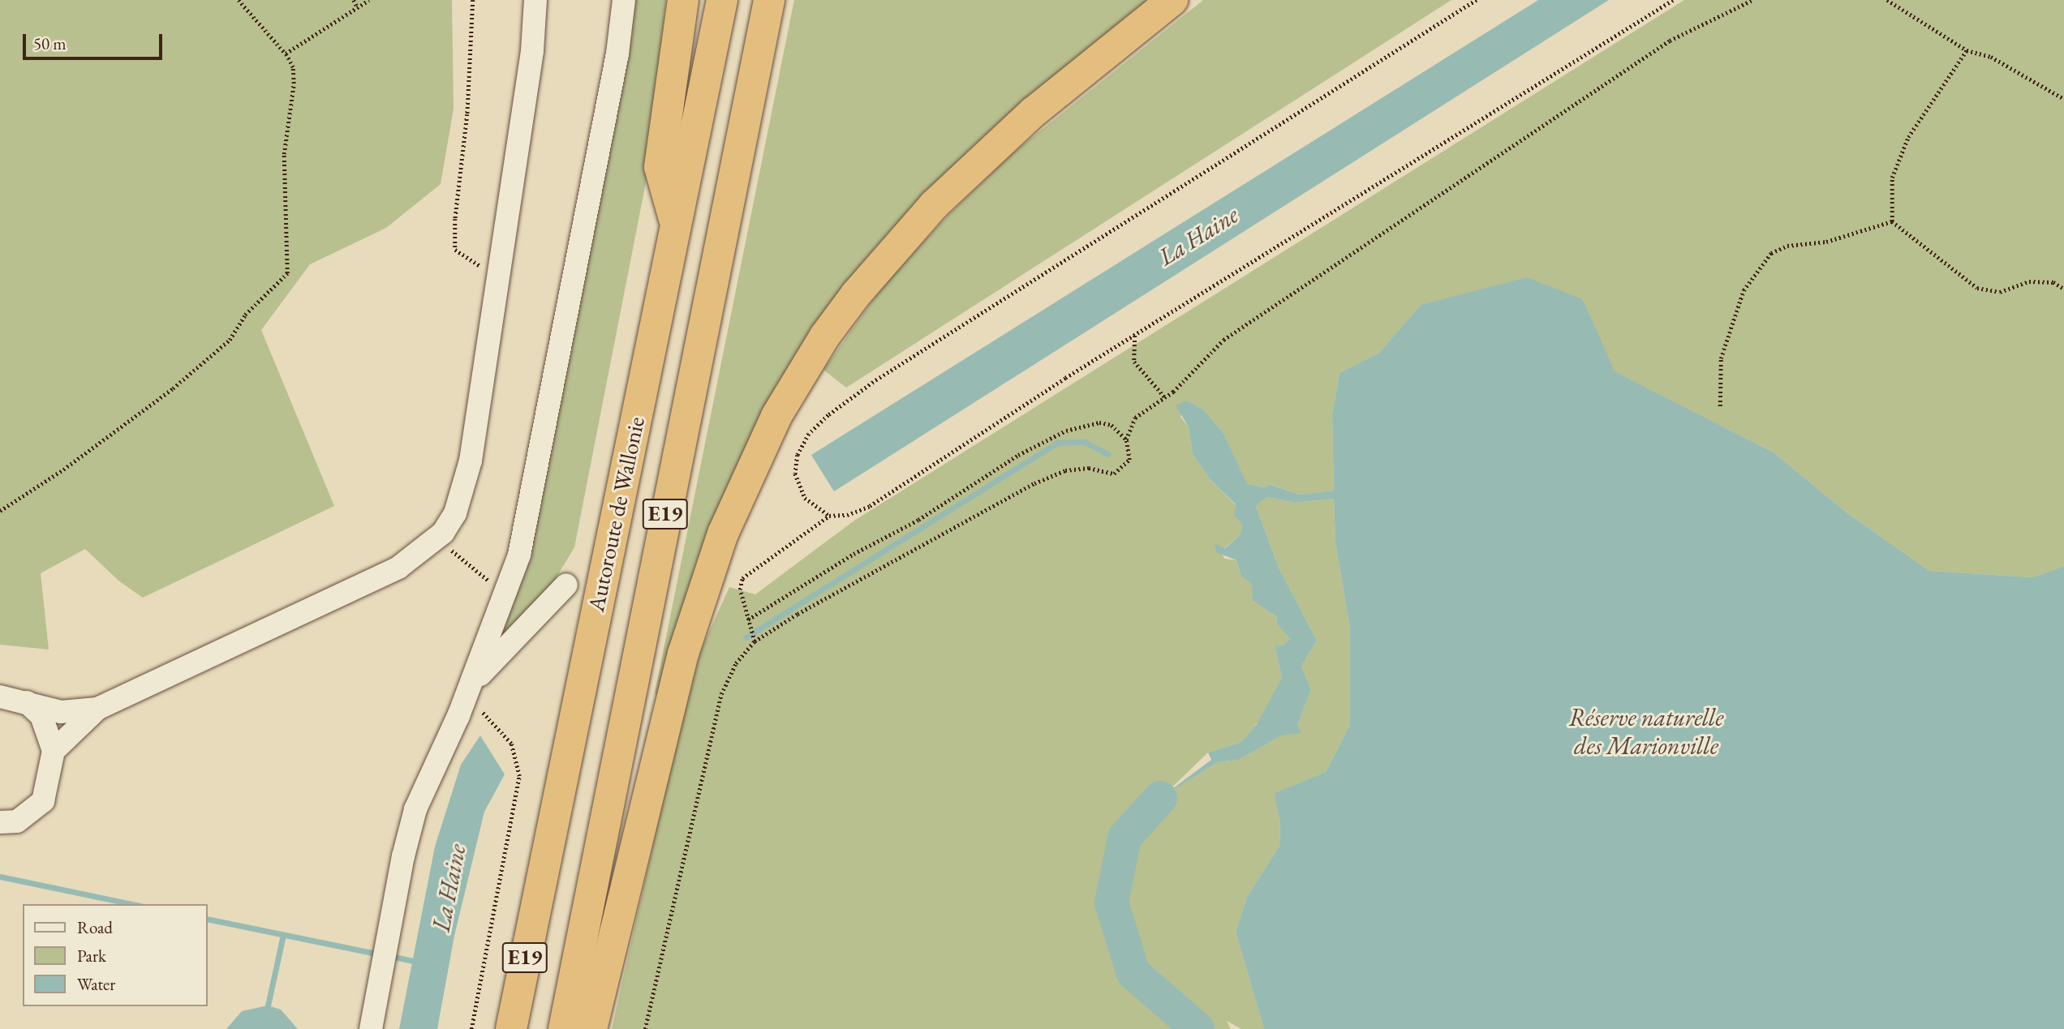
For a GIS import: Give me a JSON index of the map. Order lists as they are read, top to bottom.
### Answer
{
  "streets": {
    "highway": ["Autoroute de Wallonie", "E19"]
  },
  "water": ["La Haine", "Réserve naturelle des Marionville"],
  "legend": ["Road", "Park", "Water"],
  "scale_bar": "50 m"
}
